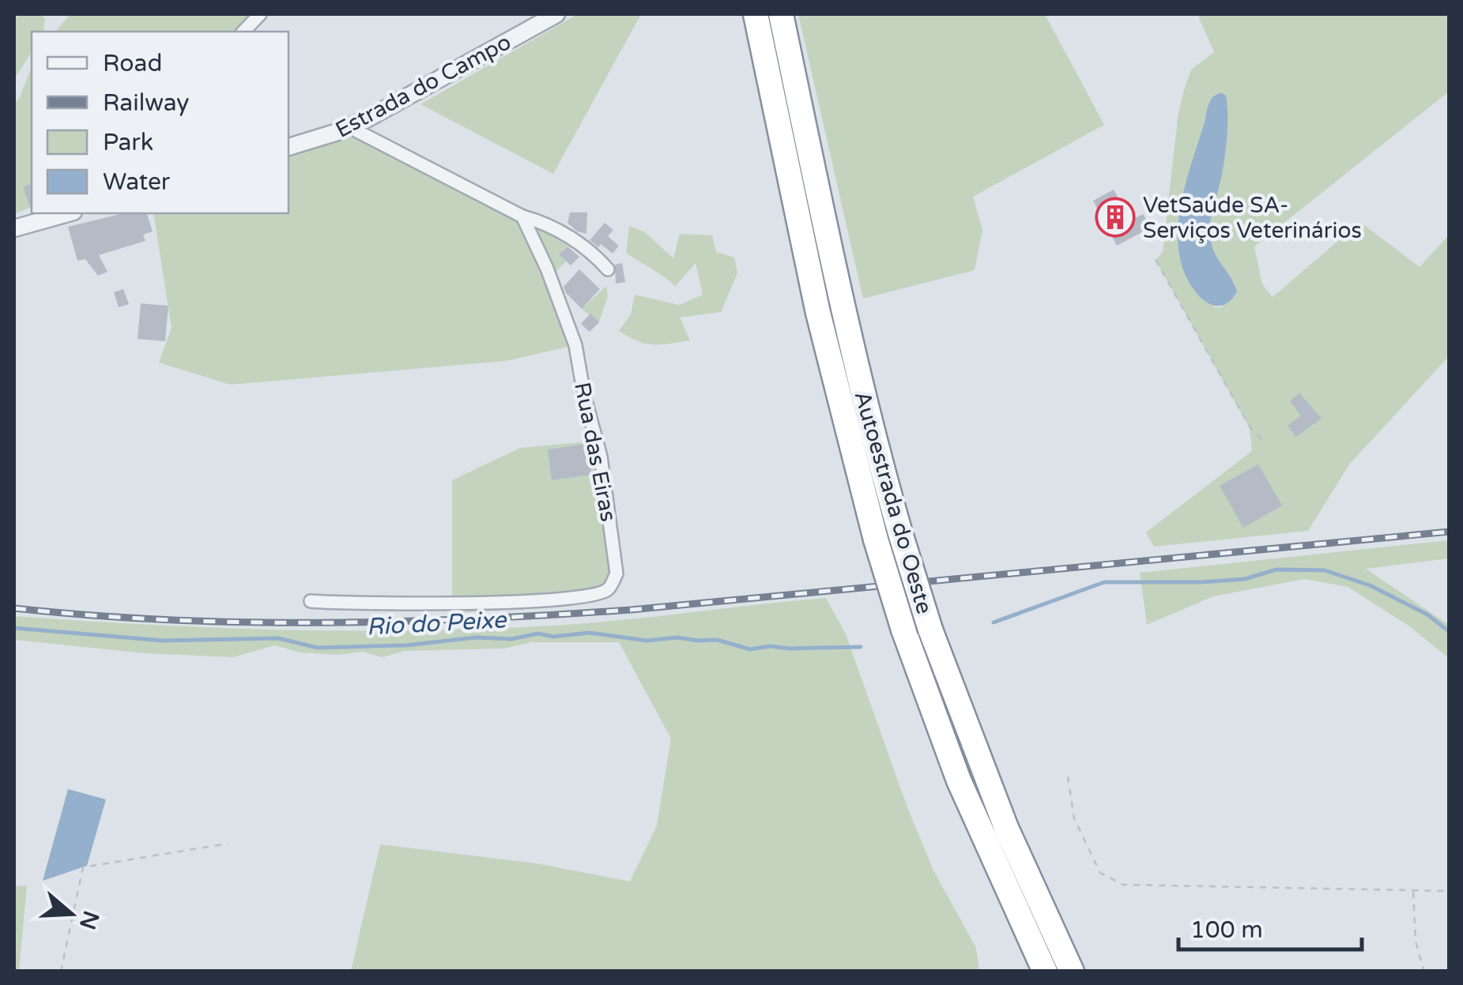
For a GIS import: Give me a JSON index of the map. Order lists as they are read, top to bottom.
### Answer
{
  "streets": {
    "highway": ["Autoestrada do Oeste"],
    "street": ["Estrada do Campo", "Rua das Eiras"]
  },
  "water": ["Rio do Peixe"],
  "places": {
    "building": ["VetSaúde SA- Serviços Veterinários"]
  },
  "legend": [
    "Road",
    "Railway",
    "Park",
    "Water"
  ],
  "scale_bar": "100 m",
  "north": "right"
}
